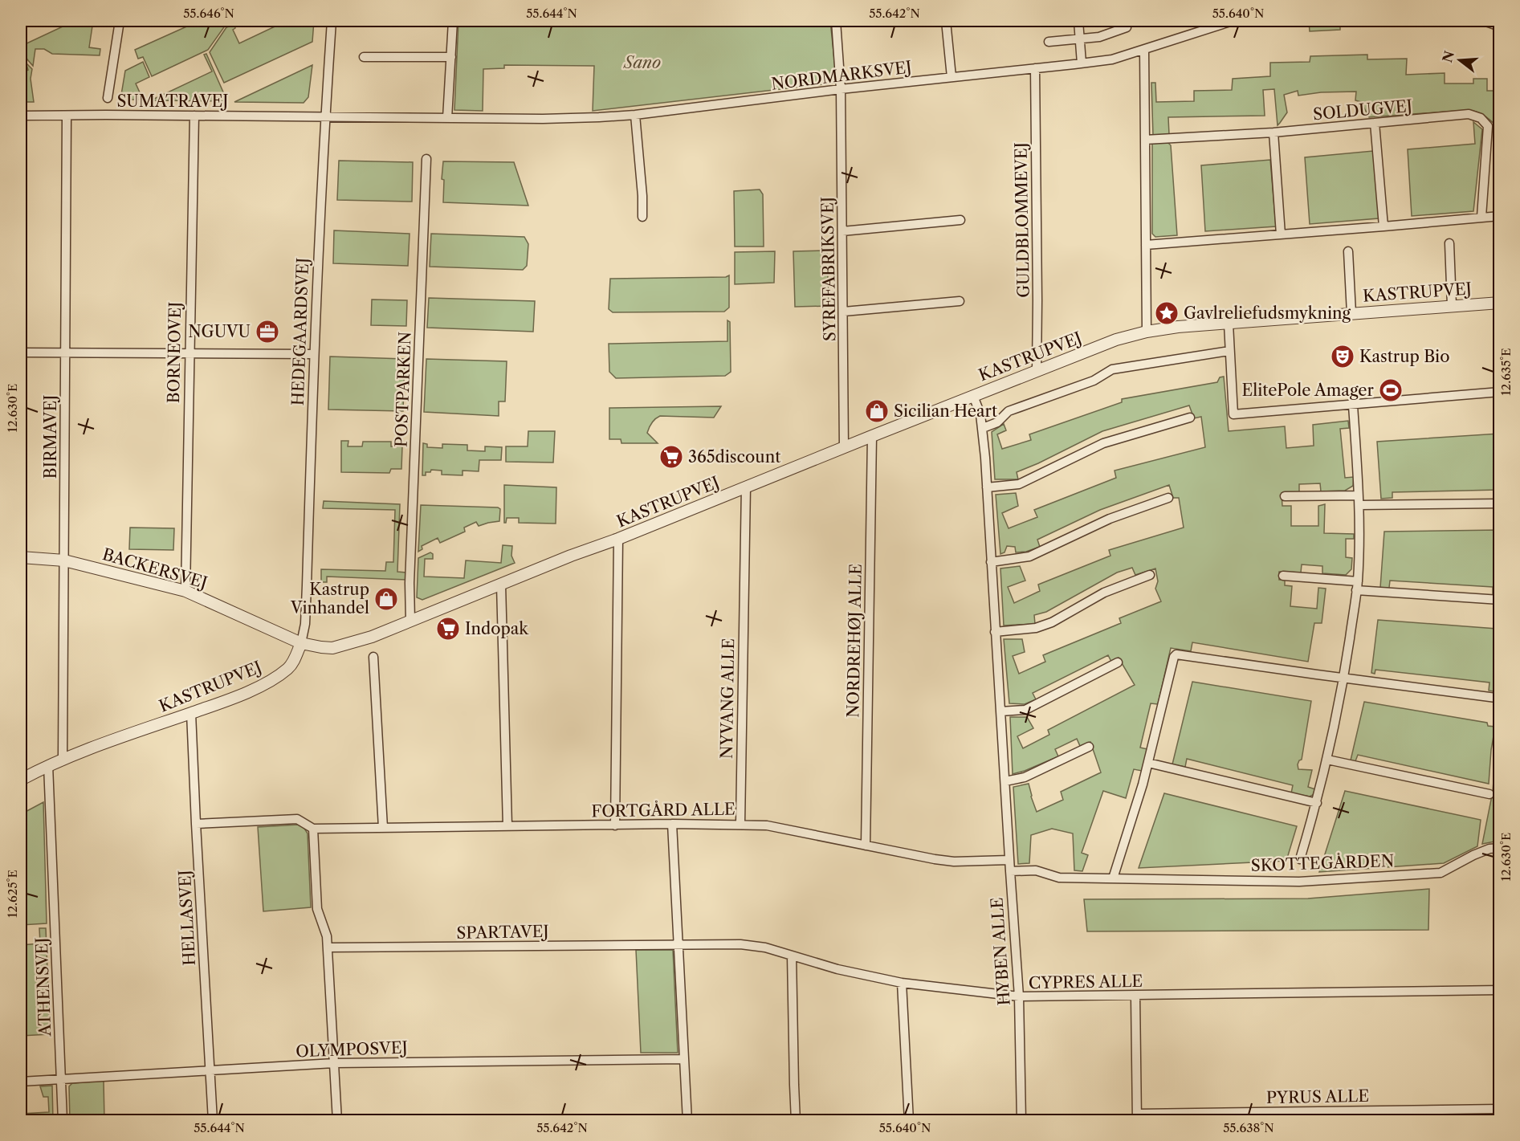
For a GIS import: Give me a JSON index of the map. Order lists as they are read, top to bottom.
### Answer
{
  "streets": {
    "street": [
      "NORDMARKSVEJ",
      "SUMATRAVEJ",
      "SOLDUGVEJ",
      "GULDBLOMMEVEJ",
      "SYREFABRIKSVEJ",
      "KASTRUPVEJ",
      "HEDEGAARDSVEJ",
      "BORNEOVEJ",
      "POSTPARKEN",
      "BIRMAVEJ",
      "BACKERSVEJ",
      "NORDREHØJ ALLE",
      "NYVANG ALLE",
      "FORTGÅRD ALLE",
      "SKOTTEGÅRDEN",
      "HELLASVEJ",
      "SPARTAVEJ",
      "HYBEN ALLE",
      "CYPRES ALLE",
      "ATHENSVEJ",
      "OLYMPOSVEJ",
      "PYRUS ALLE"
    ]
  },
  "crossings": [
    ["NORDMARKSVEJ", "SUMATRAVEJ"],
    ["NORDMARKSVEJ", "GULDBLOMMEVEJ"],
    ["NORDMARKSVEJ", "SYREFABRIKSVEJ"],
    ["NORDMARKSVEJ", "HEDEGAARDSVEJ"],
    ["SUMATRAVEJ", "HEDEGAARDSVEJ"],
    ["SUMATRAVEJ", "BORNEOVEJ"],
    ["SUMATRAVEJ", "BIRMAVEJ"],
    ["GULDBLOMMEVEJ", "KASTRUPVEJ"],
    ["SYREFABRIKSVEJ", "KASTRUPVEJ"],
    ["KASTRUPVEJ", "HEDEGAARDSVEJ"],
    ["KASTRUPVEJ", "POSTPARKEN"],
    ["KASTRUPVEJ", "BIRMAVEJ"],
    ["KASTRUPVEJ", "BACKERSVEJ"],
    ["KASTRUPVEJ", "NORDREHØJ ALLE"],
    ["KASTRUPVEJ", "NYVANG ALLE"],
    ["KASTRUPVEJ", "HELLASVEJ"],
    ["KASTRUPVEJ", "HYBEN ALLE"],
    ["KASTRUPVEJ", "ATHENSVEJ"],
    ["HEDEGAARDSVEJ", "BACKERSVEJ"],
    ["BORNEOVEJ", "BACKERSVEJ"],
    ["BIRMAVEJ", "BACKERSVEJ"],
    ["NORDREHØJ ALLE", "FORTGÅRD ALLE"],
    ["NYVANG ALLE", "FORTGÅRD ALLE"],
    ["FORTGÅRD ALLE", "HYBEN ALLE"],
    ["SKOTTEGÅRDEN", "HYBEN ALLE"],
    ["HELLASVEJ", "OLYMPOSVEJ"],
    ["SPARTAVEJ", "CYPRES ALLE"],
    ["HYBEN ALLE", "CYPRES ALLE"],
    ["ATHENSVEJ", "OLYMPOSVEJ"]
  ],
  "parks": ["Sano"],
  "places": {
    "place": ["Gavlreliefudsmykning"],
    "office": ["NGUVU"],
    "theatre": ["Kastrup Bio"],
    "sports": ["ElitePole Amager"],
    "shop": ["Sicilian Heart", "Kastrup Vinhandel"],
    "supermarket": ["365discount", "Indopak"]
  },
  "north": "left",
  "coordinates": [
    "55.646°N",
    "55.644°N",
    "55.642°N",
    "55.640°N",
    "12.635°E",
    "12.630°E",
    "12.625°E",
    "55.638°N"
  ]
}
